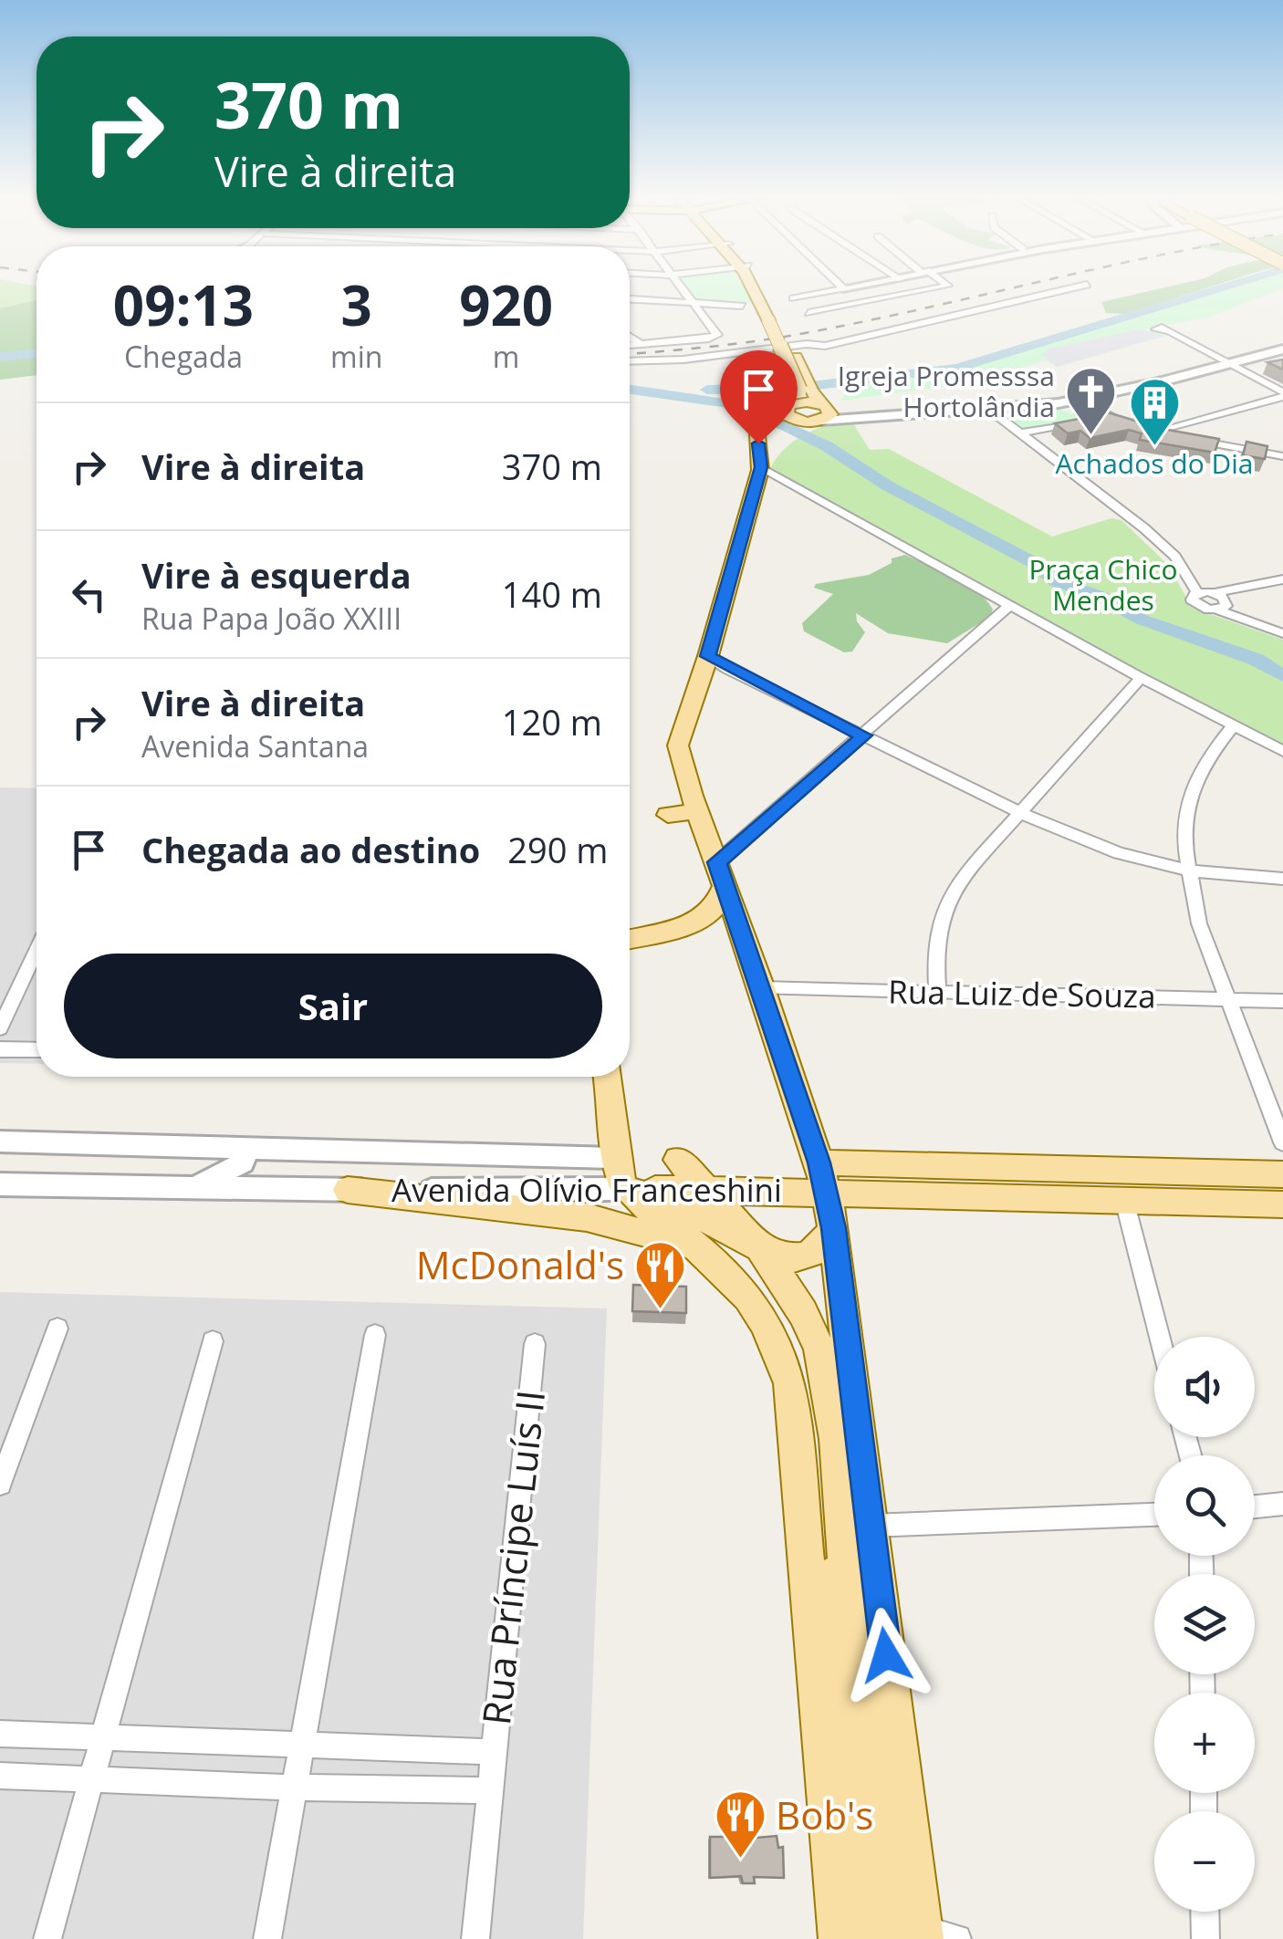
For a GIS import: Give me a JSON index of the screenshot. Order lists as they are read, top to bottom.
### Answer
{
  "streets": {
    "main road": ["Avenida Olívio Franceshini"],
    "street": ["Rua Luiz de Souza", "Rua Príncipe Luís II"]
  },
  "parks": ["Praça Chico Mendes"],
  "places": {
    "church": ["Igreja Promesssa Hortolândia"],
    "building": ["Achados do Dia"],
    "restaurant": ["McDonald's", "Bob's"]
  },
  "page": {
    "turn": ["370 m", "Vire à direita"],
    "eta": [
      "09:13",
      "Chegada",
      "3",
      "min",
      "920",
      "m"
    ],
    "list": [
      {
        "name": "Vire à direita",
        "value": "370 m"
      },
      {
        "name": "Vire à esquerda",
        "note": "Rua Papa João XXIII",
        "value": "140 m"
      },
      {
        "name": "Vire à direita",
        "note": "Avenida Santana",
        "value": "120 m"
      },
      {
        "name": "Chegada ao destino",
        "value": "290 m"
      }
    ],
    "buttons": "Sair",
    "map_buttons": ["+", "−"]
  }
}
